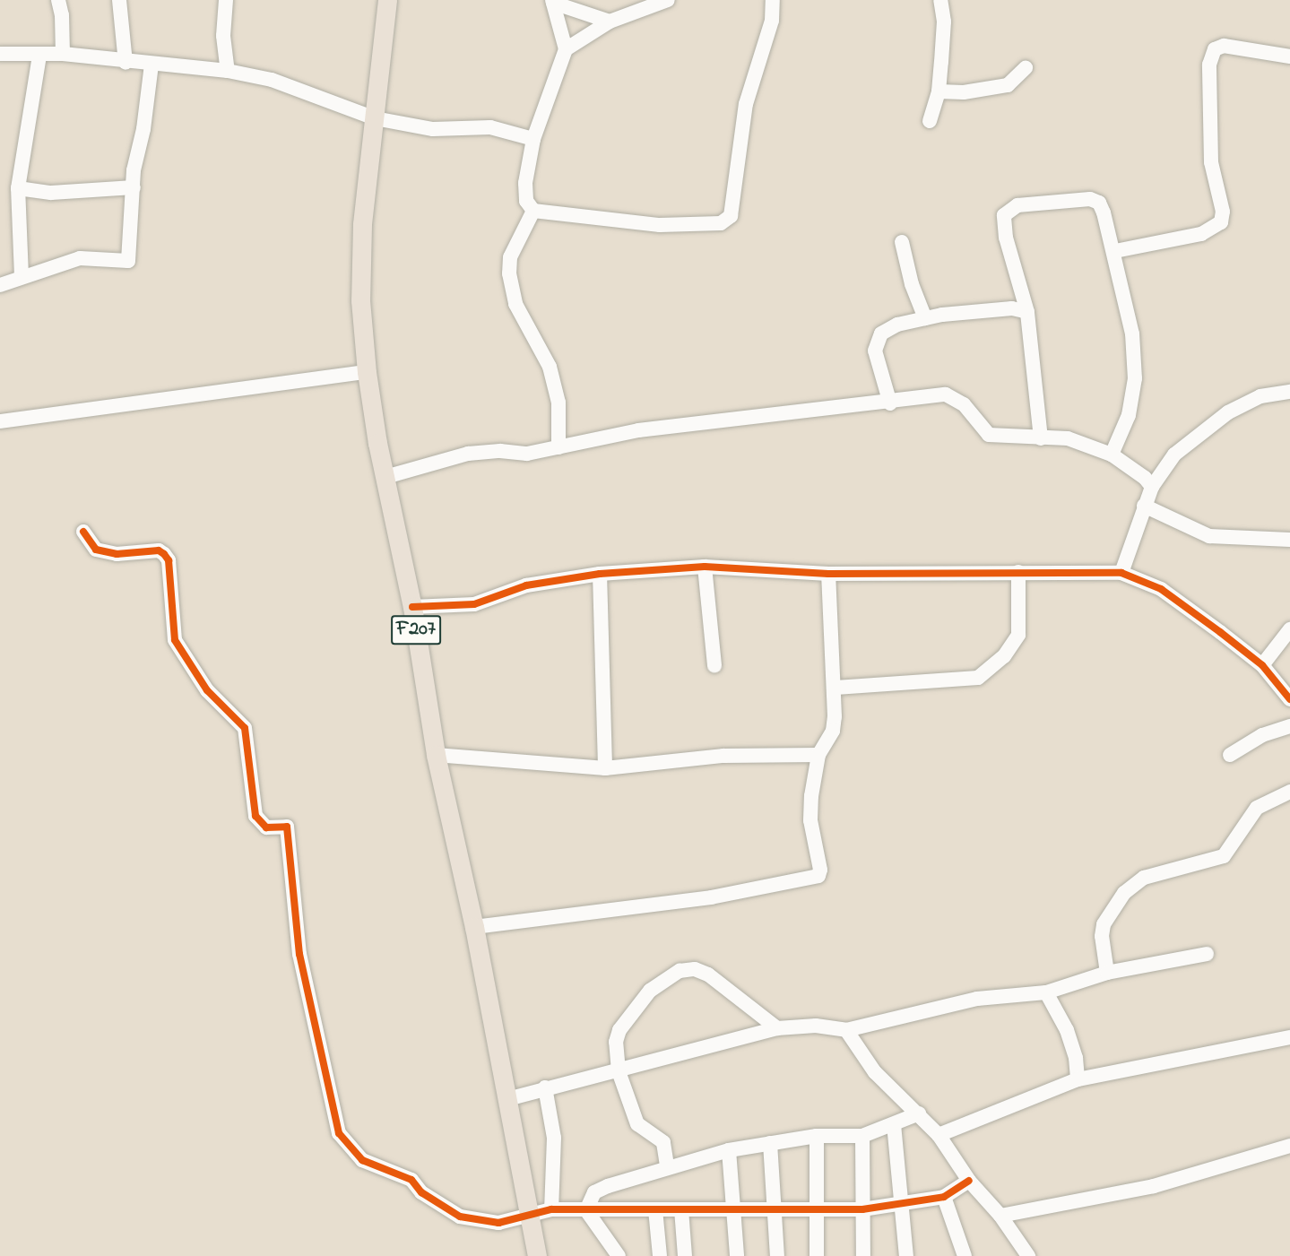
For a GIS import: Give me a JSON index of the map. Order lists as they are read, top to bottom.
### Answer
{
  "streets": {
    "main road": ["F207"]
  }
}
